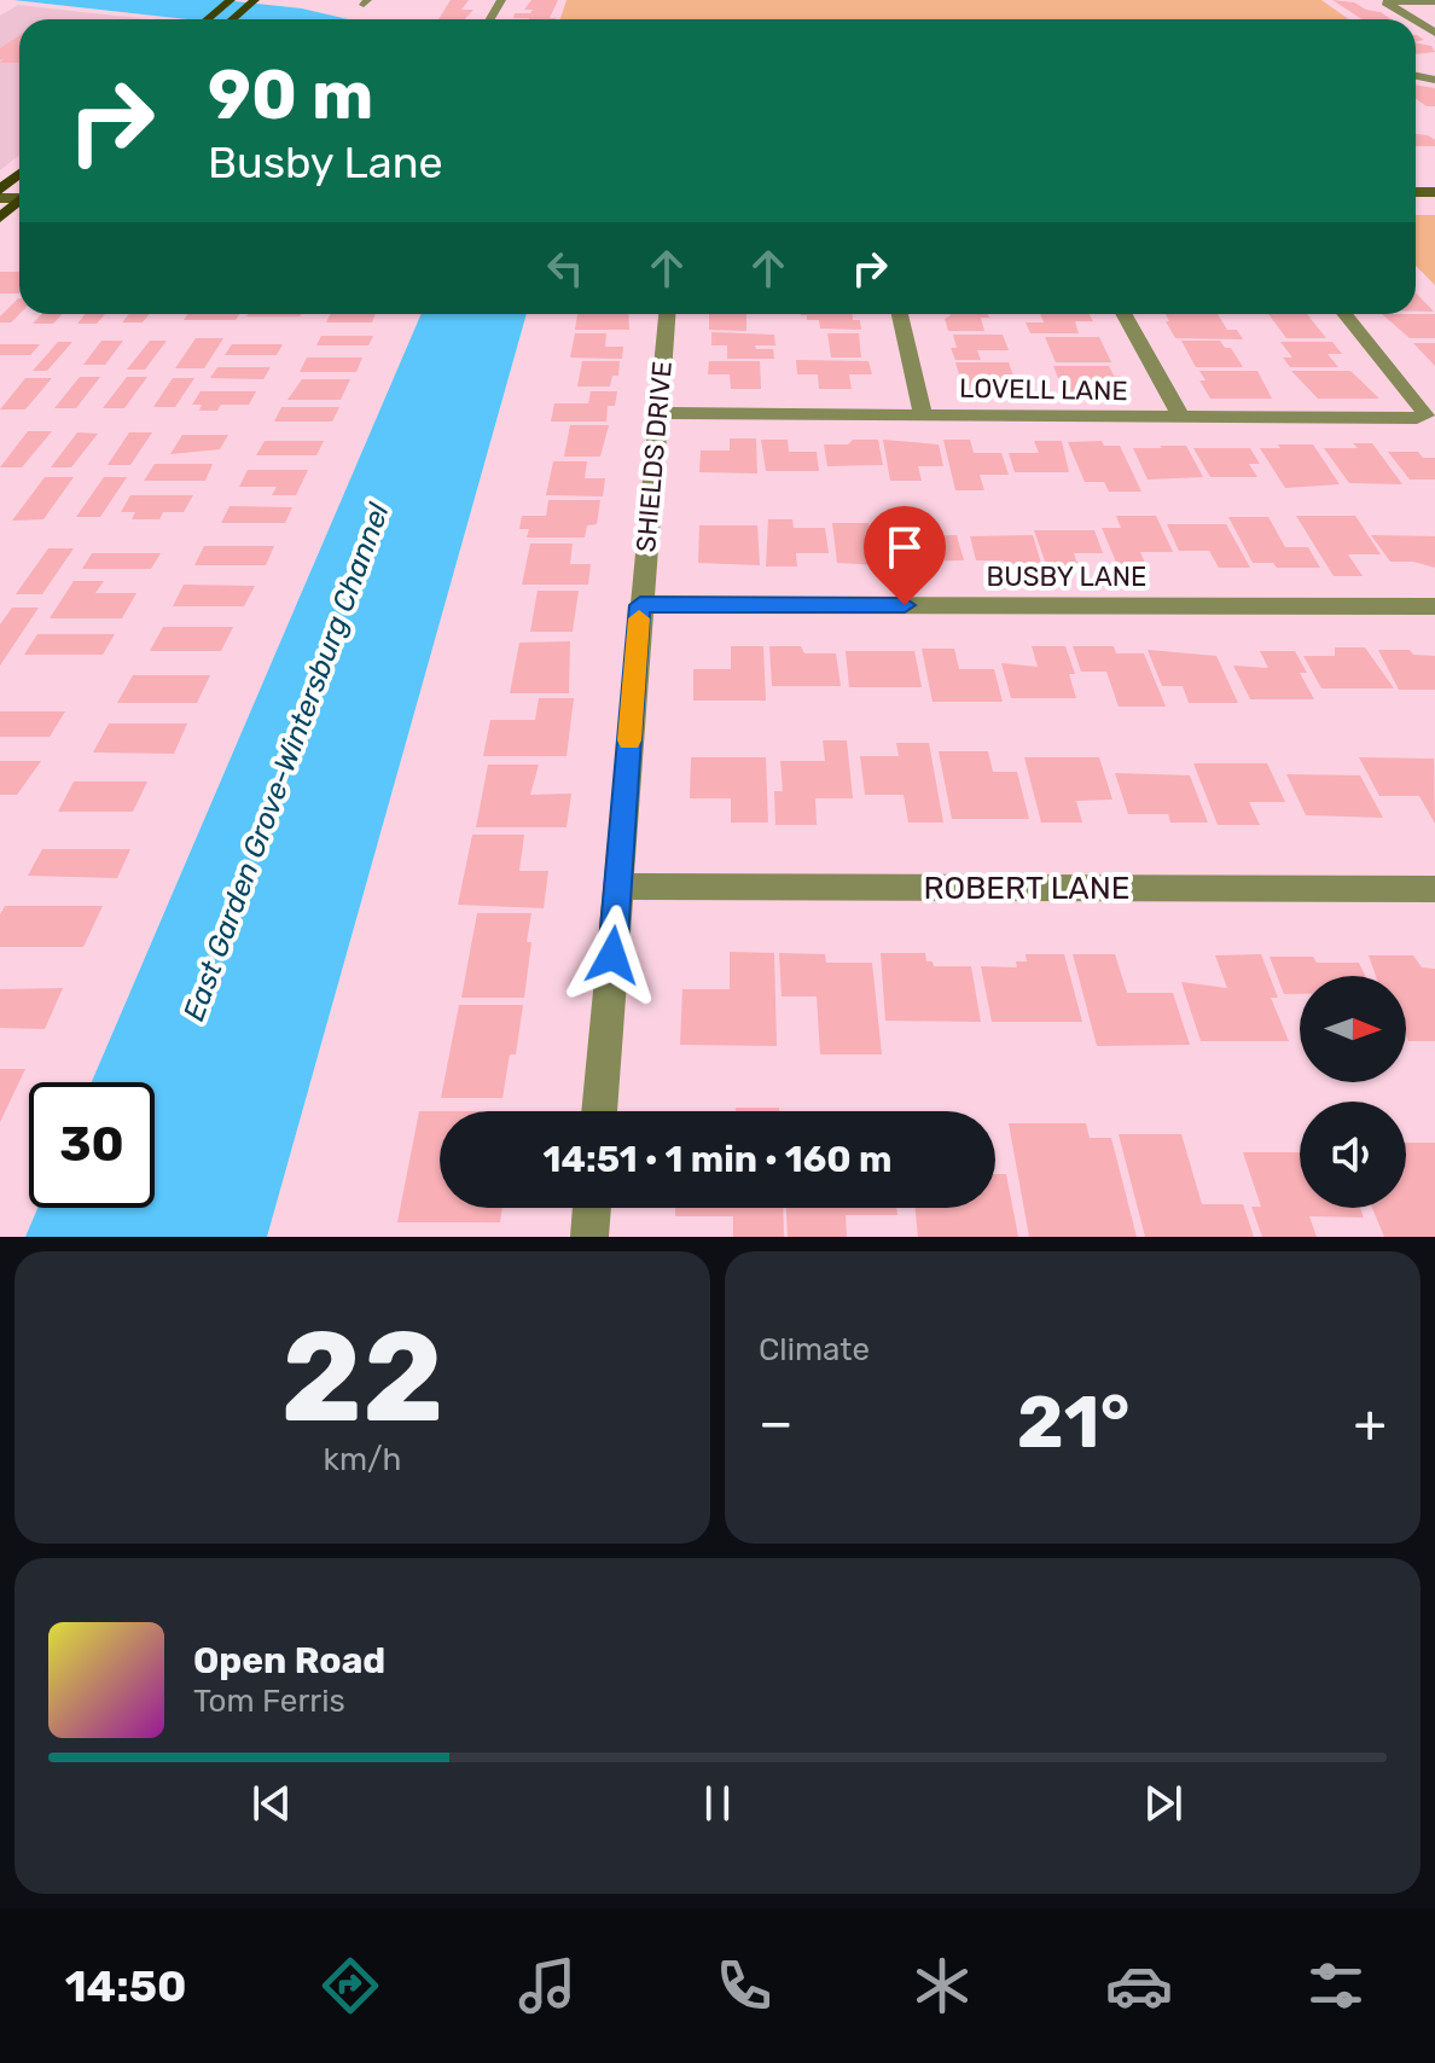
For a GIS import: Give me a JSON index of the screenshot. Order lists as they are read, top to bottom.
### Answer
{
  "streets": {
    "street": [
      "LOVELL LANE",
      "SHIELDS DRIVE",
      "BUSBY LANE",
      "ROBERT LANE"
    ]
  },
  "crossings": [
    ["LOVELL LANE", "SHIELDS DRIVE"],
    ["SHIELDS DRIVE", "BUSBY LANE"],
    ["SHIELDS DRIVE", "ROBERT LANE"]
  ],
  "water": ["East Garden Grove-Wintersburg Channel"],
  "north": "right",
  "page": {
    "turn": ["90 m", "Busby Lane"],
    "limit": "30",
    "trip": "14:51 · 1 min · 160 m",
    "tile": [
      ["22", "km/h"],
      "Climate"
    ],
    "heat": ["−", "21°", "+"],
    "song": ["Open Road", "Tom Ferris"],
    "tabs": "14:50"
  }
}
